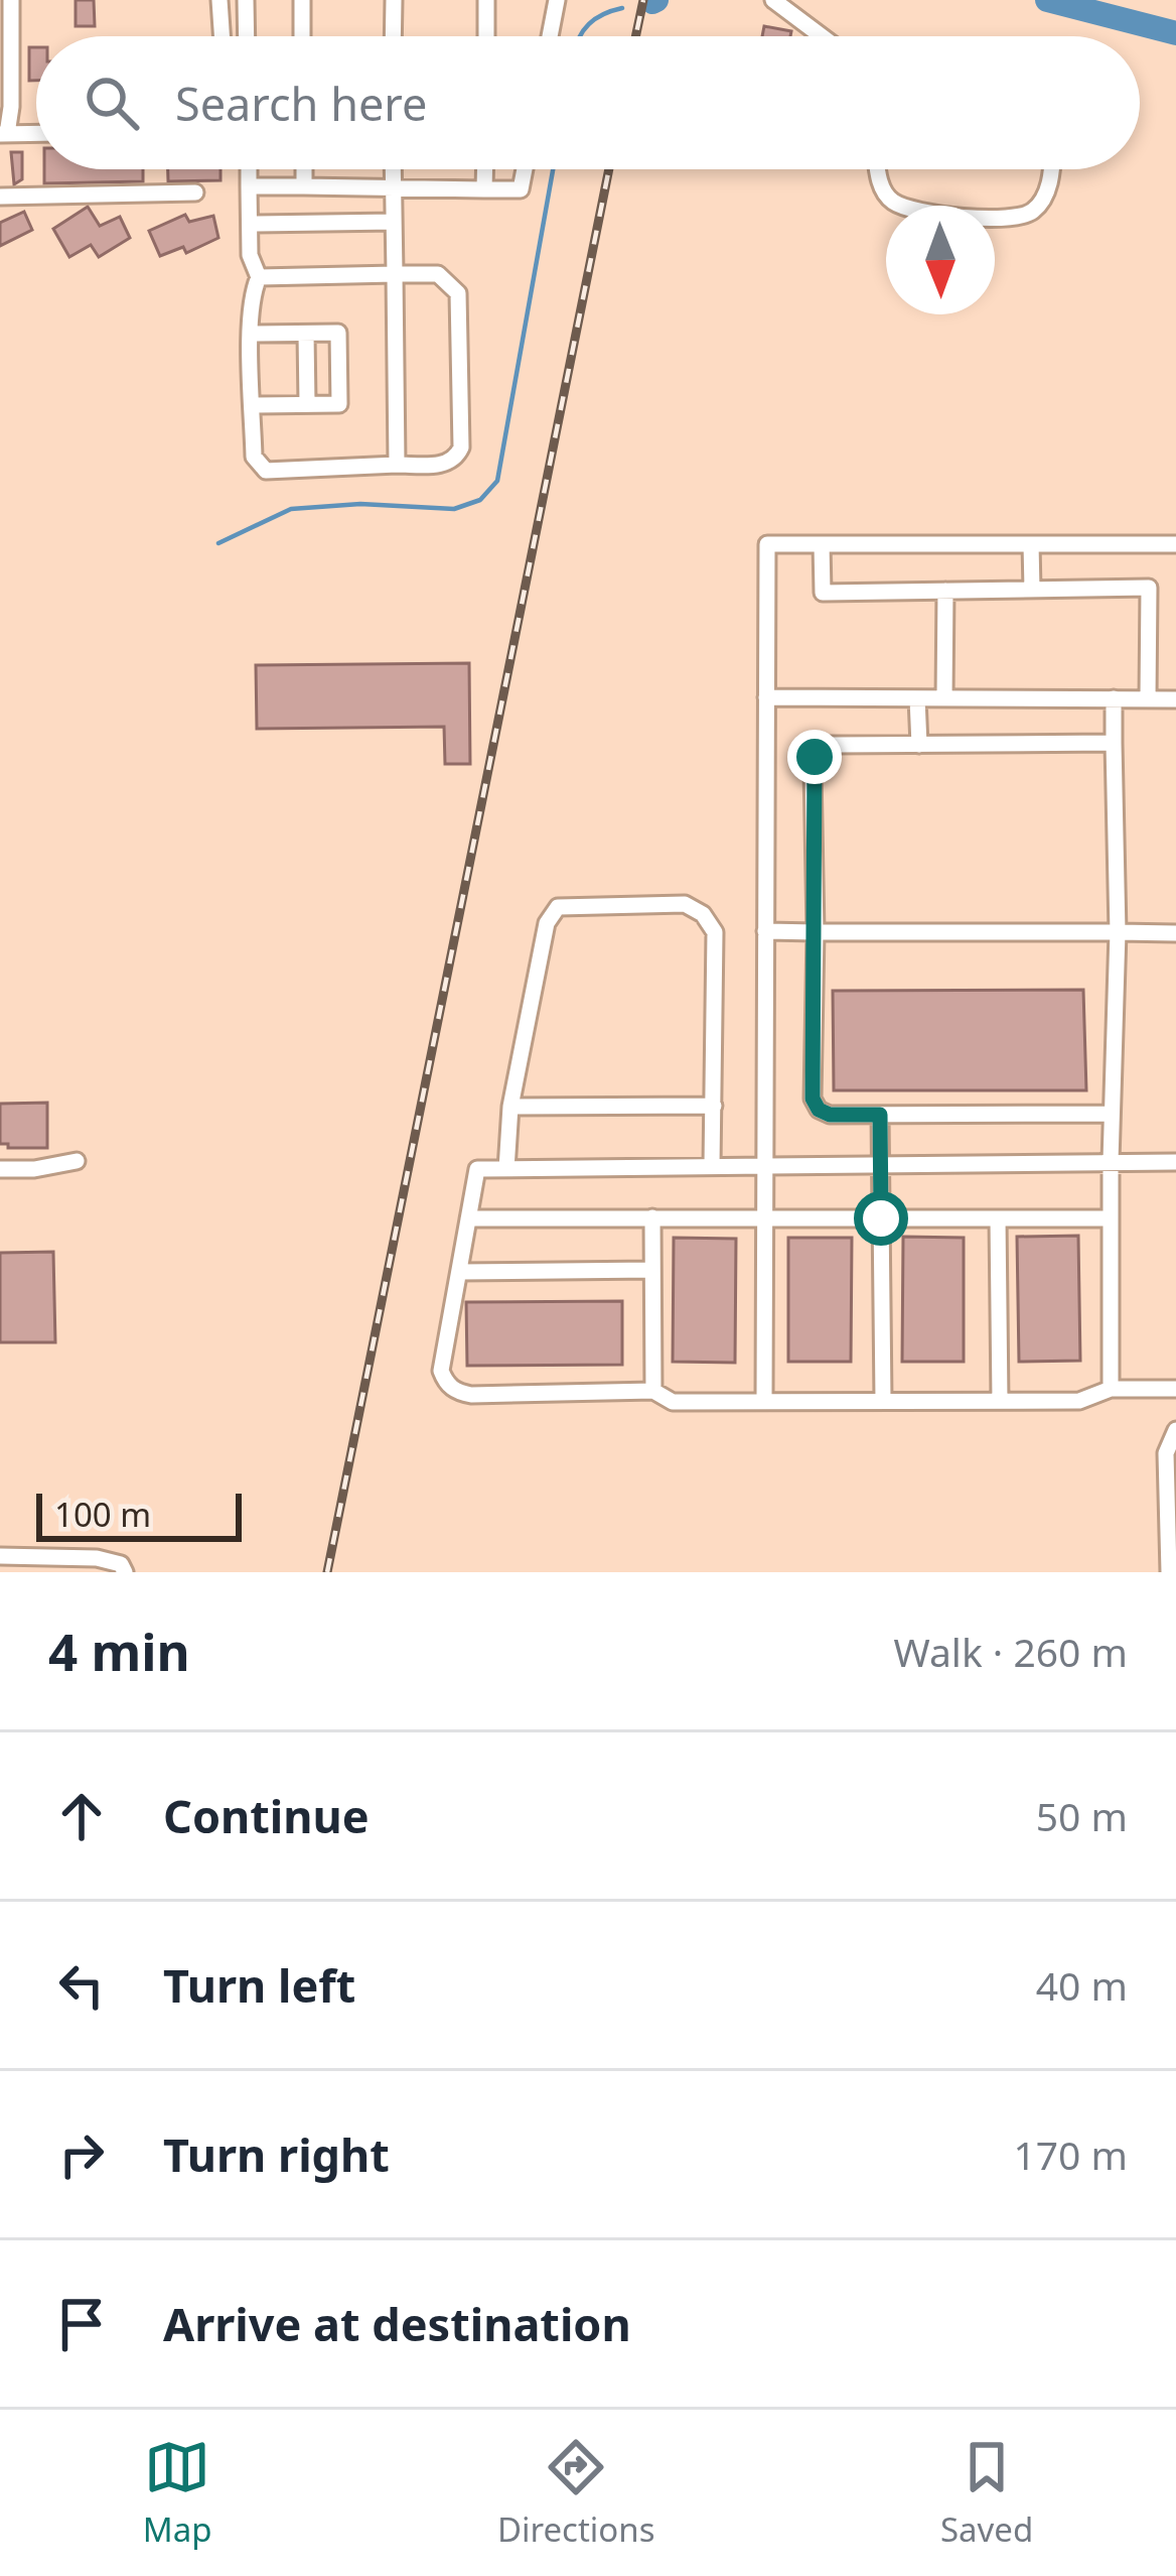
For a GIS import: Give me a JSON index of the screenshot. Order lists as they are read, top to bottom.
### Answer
{
  "scale_bar": "100 m",
  "north": "bottom",
  "page": {
    "search": "Search here",
    "scale": "100 m",
    "heading": ["4 min", "Walk · 260 m"],
    "list": [
      ["Continue", "50 m"],
      ["Turn left", "40 m"],
      ["Turn right", "170 m"],
      "Arrive at destination"
    ],
    "nav": ["Map", "Directions", "Saved"]
  }
}
